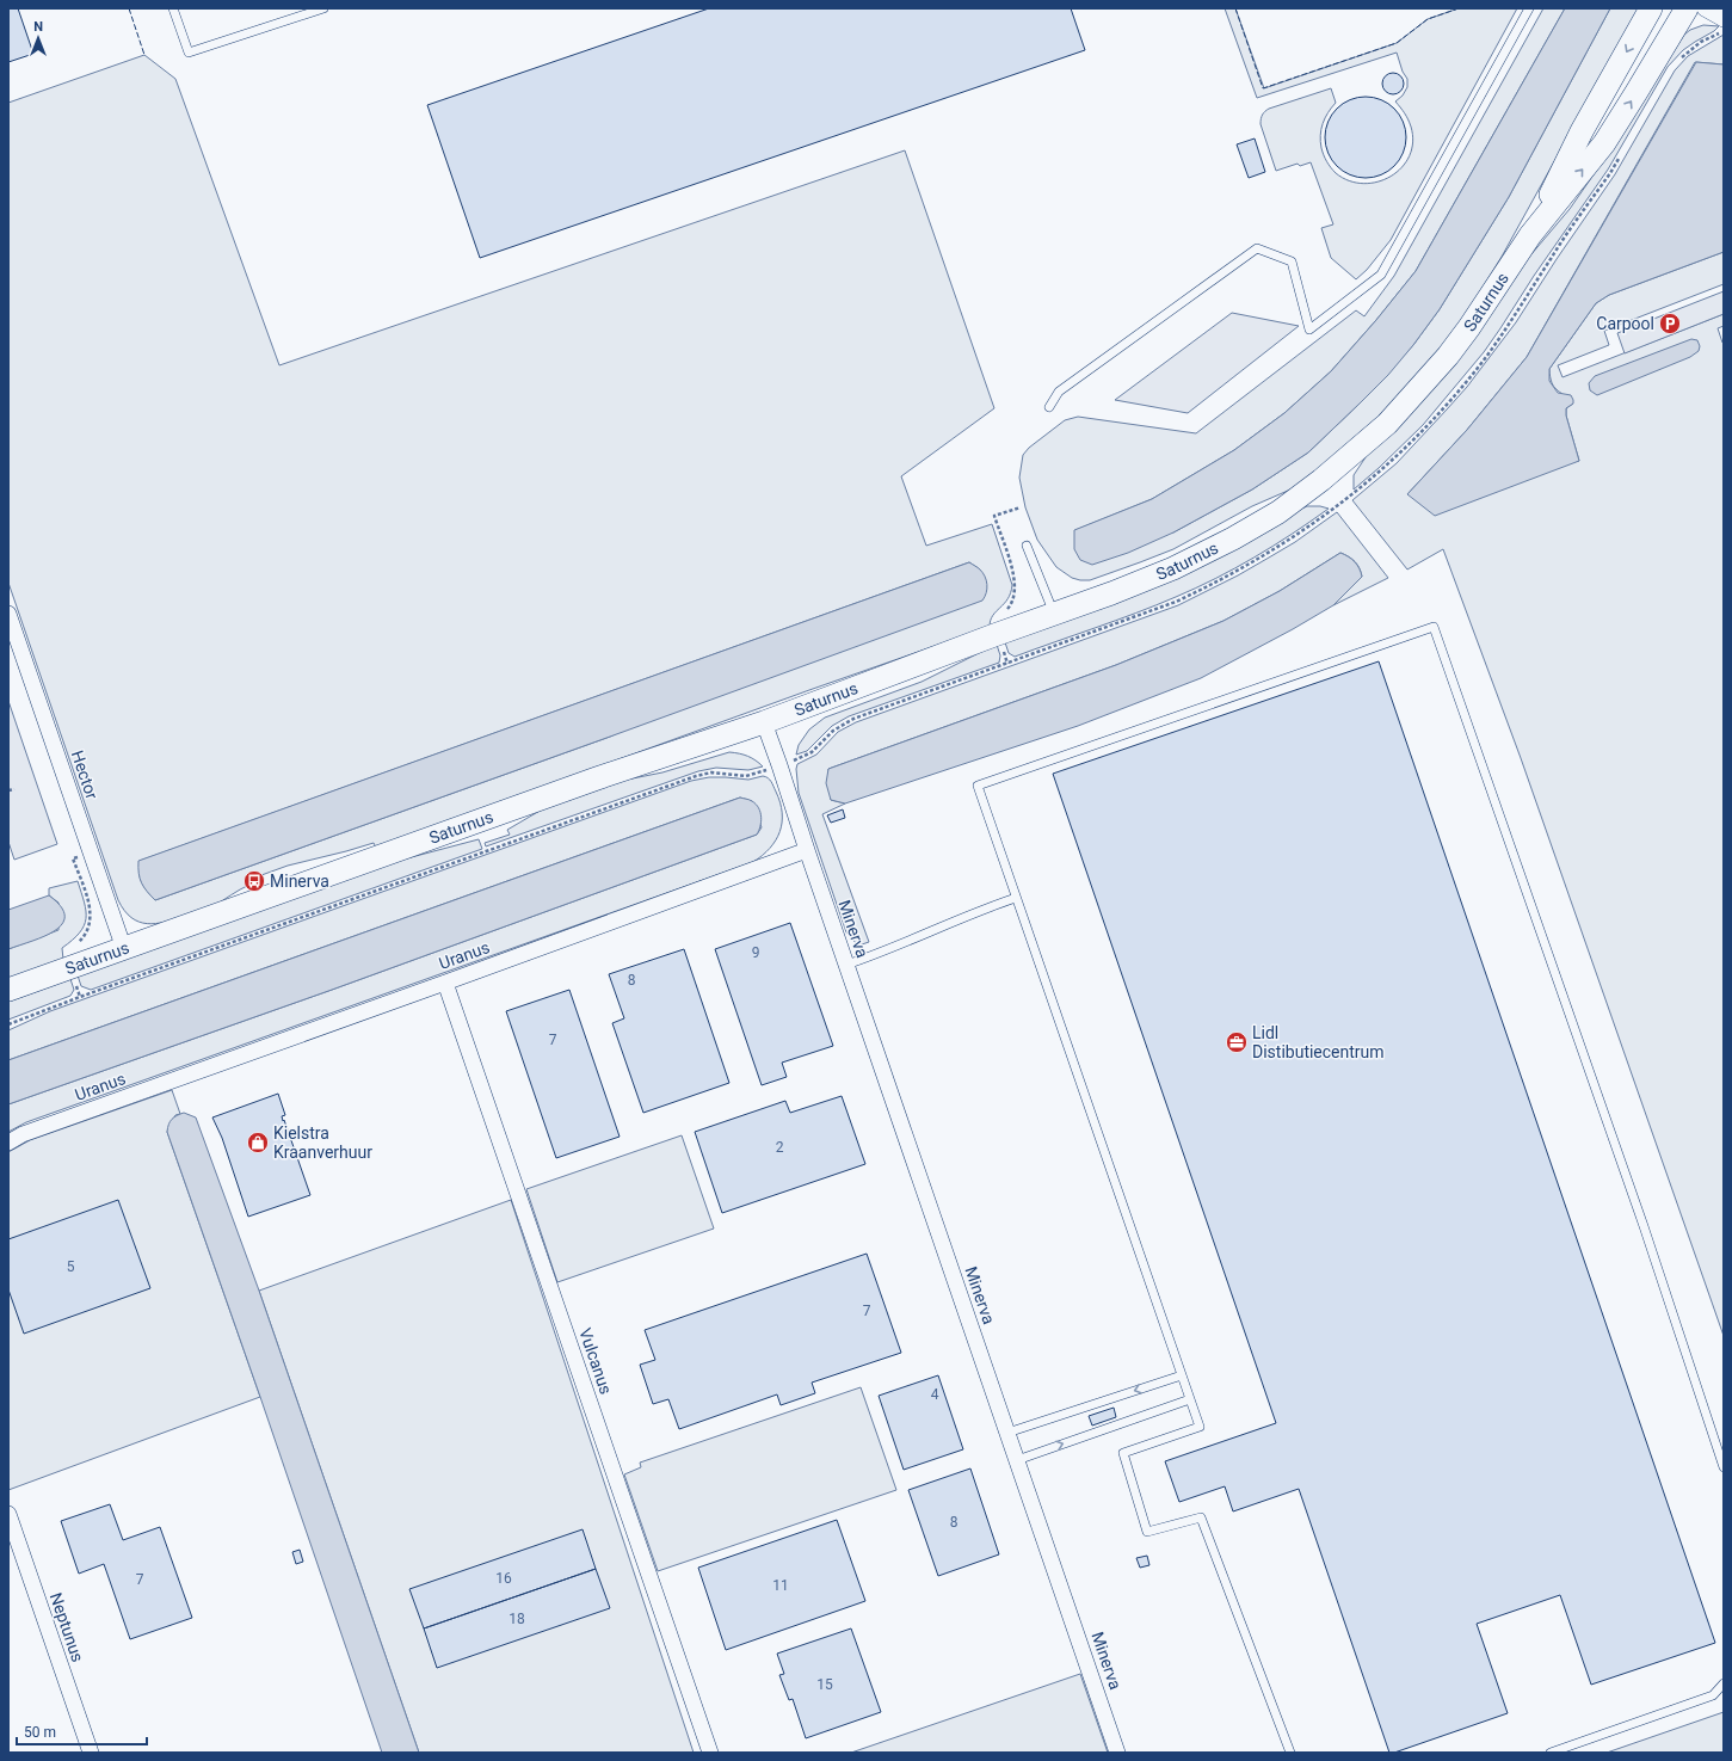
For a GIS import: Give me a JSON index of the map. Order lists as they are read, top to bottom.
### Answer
{
  "streets": {
    "main road": ["Saturnus"],
    "street": [
      "Hector",
      "Minerva",
      "Uranus",
      "Vulcanus",
      "Neptunus"
    ]
  },
  "crossings": [
    ["Saturnus", "Hector"],
    ["Minerva", "Uranus"],
    ["Uranus", "Vulcanus"]
  ],
  "places": {
    "parking": ["Carpool"],
    "bus stop": ["Minerva"],
    "office": ["Lidl Distibutiecentrum"],
    "shop": ["Kielstra Kraanverhuur"]
  },
  "house_numbers": [
    "9",
    "8",
    "7",
    "2",
    "5",
    "7",
    "4",
    "8",
    "16",
    "7",
    "11",
    "18",
    "15"
  ],
  "scale_bar": "50 m",
  "north": "top"
}
